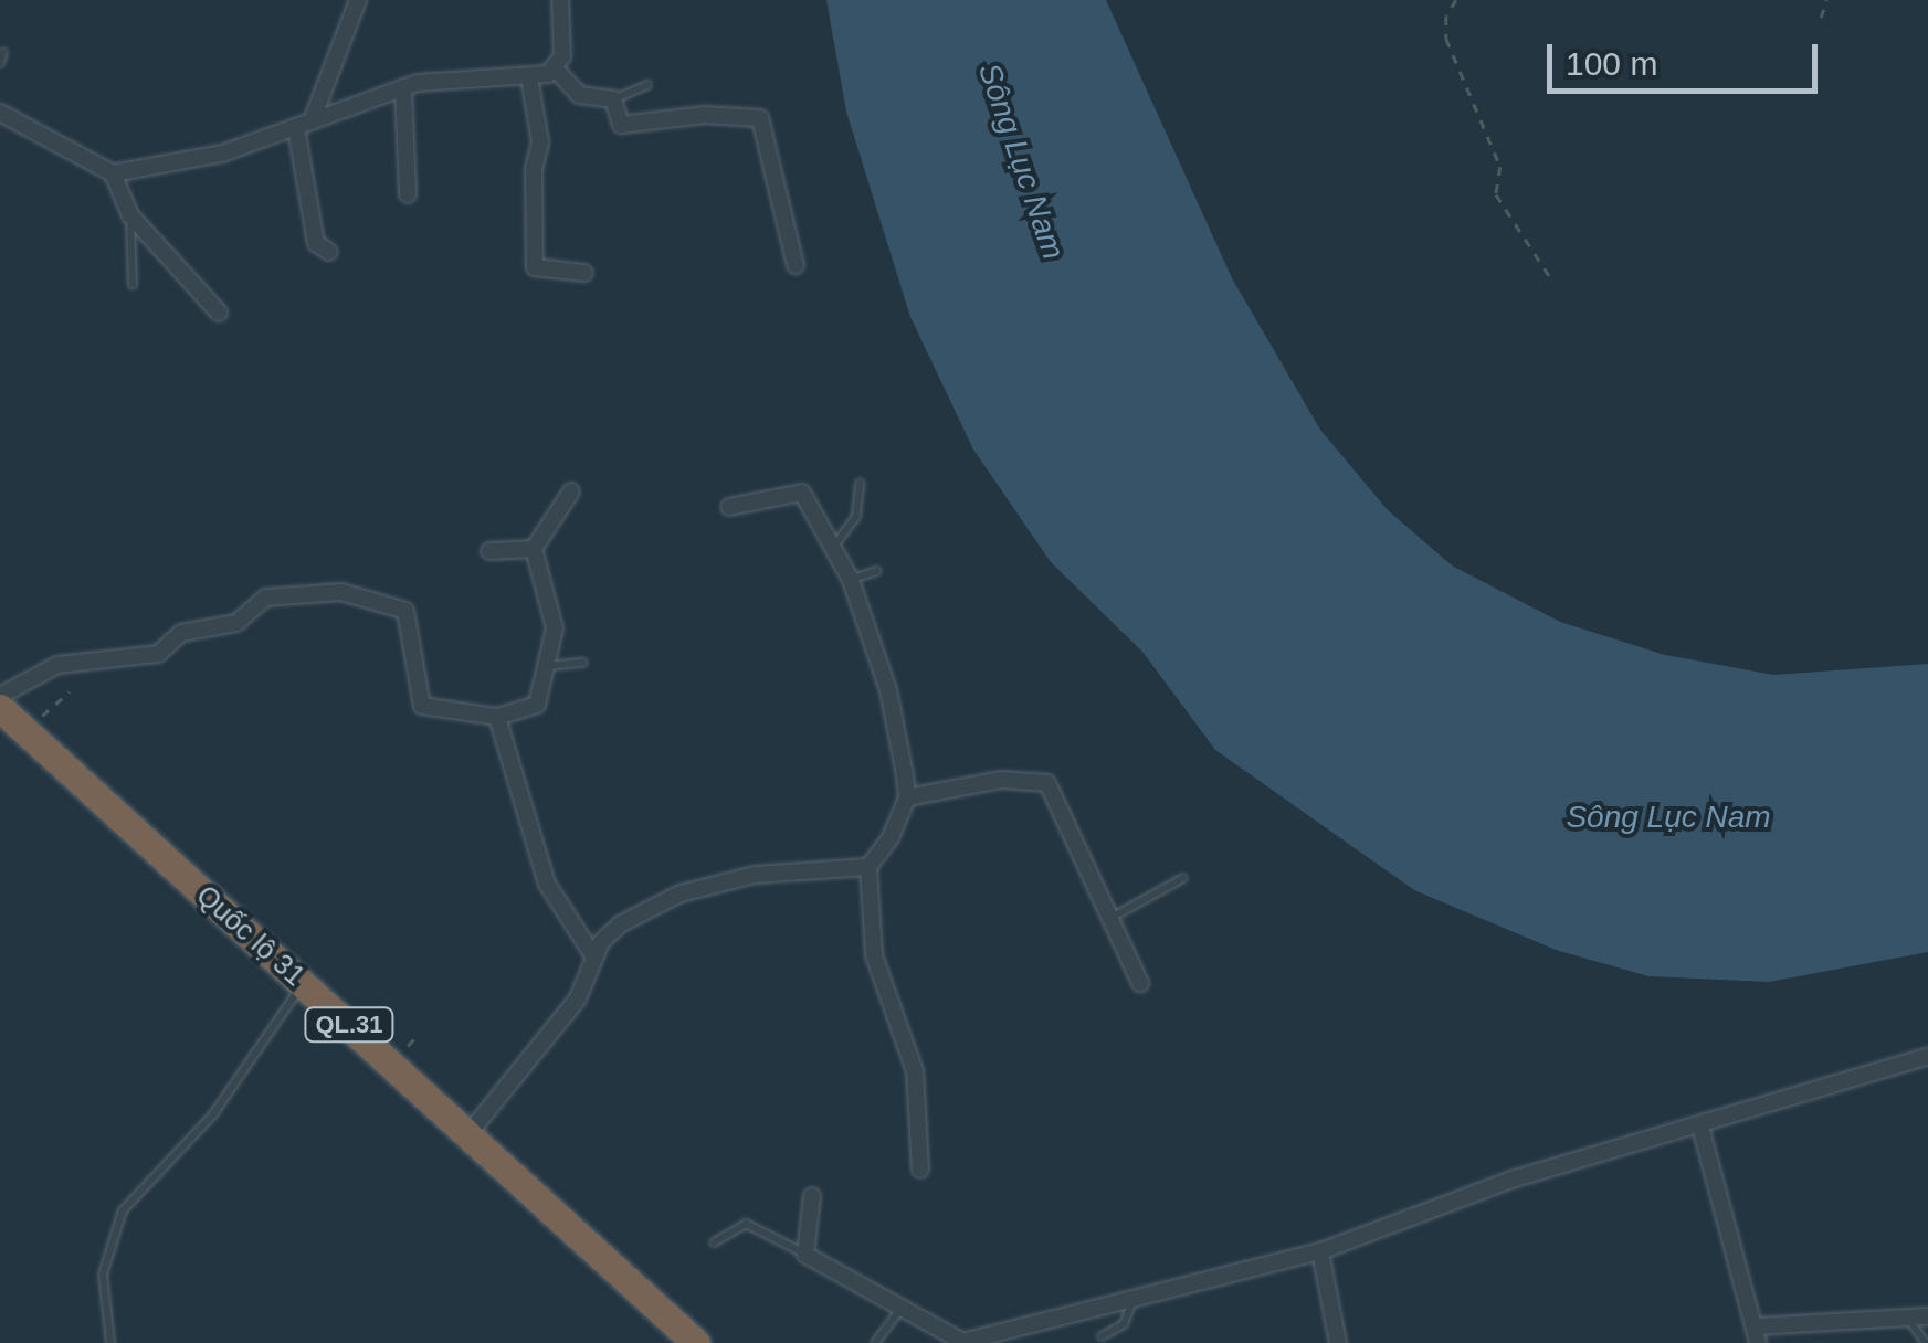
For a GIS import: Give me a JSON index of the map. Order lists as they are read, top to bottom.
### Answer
{
  "streets": {
    "highway": ["Quốc lộ 31", "QL.31"]
  },
  "water": ["Sông Lục Nam"],
  "scale_bar": "100 m"
}
